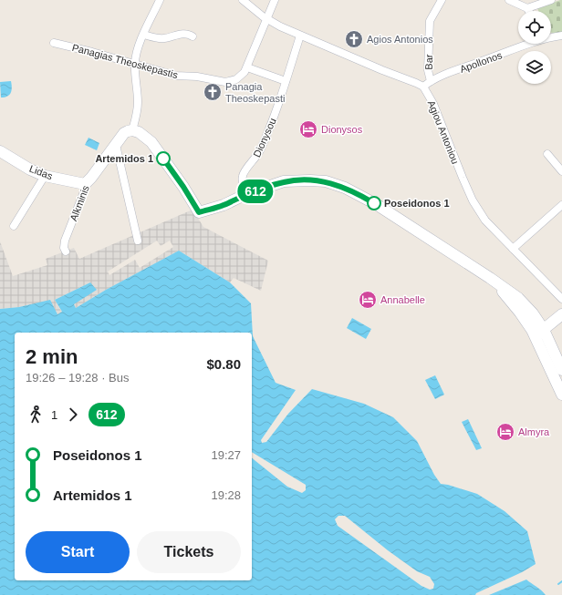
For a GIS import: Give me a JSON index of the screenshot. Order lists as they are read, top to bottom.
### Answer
{
  "streets": {
    "main road": ["Lidas", "Alkminis"],
    "street": [
      "Panagias Theoskepastis",
      "Bar",
      "Apollonos",
      "Agiou Antoniou",
      "Dionysou"
    ]
  },
  "crossings": [
    ["Bar", "Apollonos"],
    ["Apollonos", "Agiou Antoniou"],
    ["Lidas", "Alkminis"]
  ],
  "places": {
    "church": ["Agios Antonios", "Panagia Theoskepasti"],
    "hotel": ["Dionysos", "Annabelle", "Almyra"],
    "other": ["Artemidos 1", "Poseidonos 1"]
  },
  "lines": ["bus line 612"],
  "page": {
    "on_map": "612",
    "heading": ["2 min", "19:26 – 19:28 · Bus", "$0.80"],
    "legs": ["1", "612"],
    "list": [
      {
        "name": "Poseidonos 1",
        "value": "19:27"
      },
      {
        "name": "Artemidos 1",
        "value": "19:28"
      }
    ],
    "buttons": ["Start", "Tickets"]
  }
}
